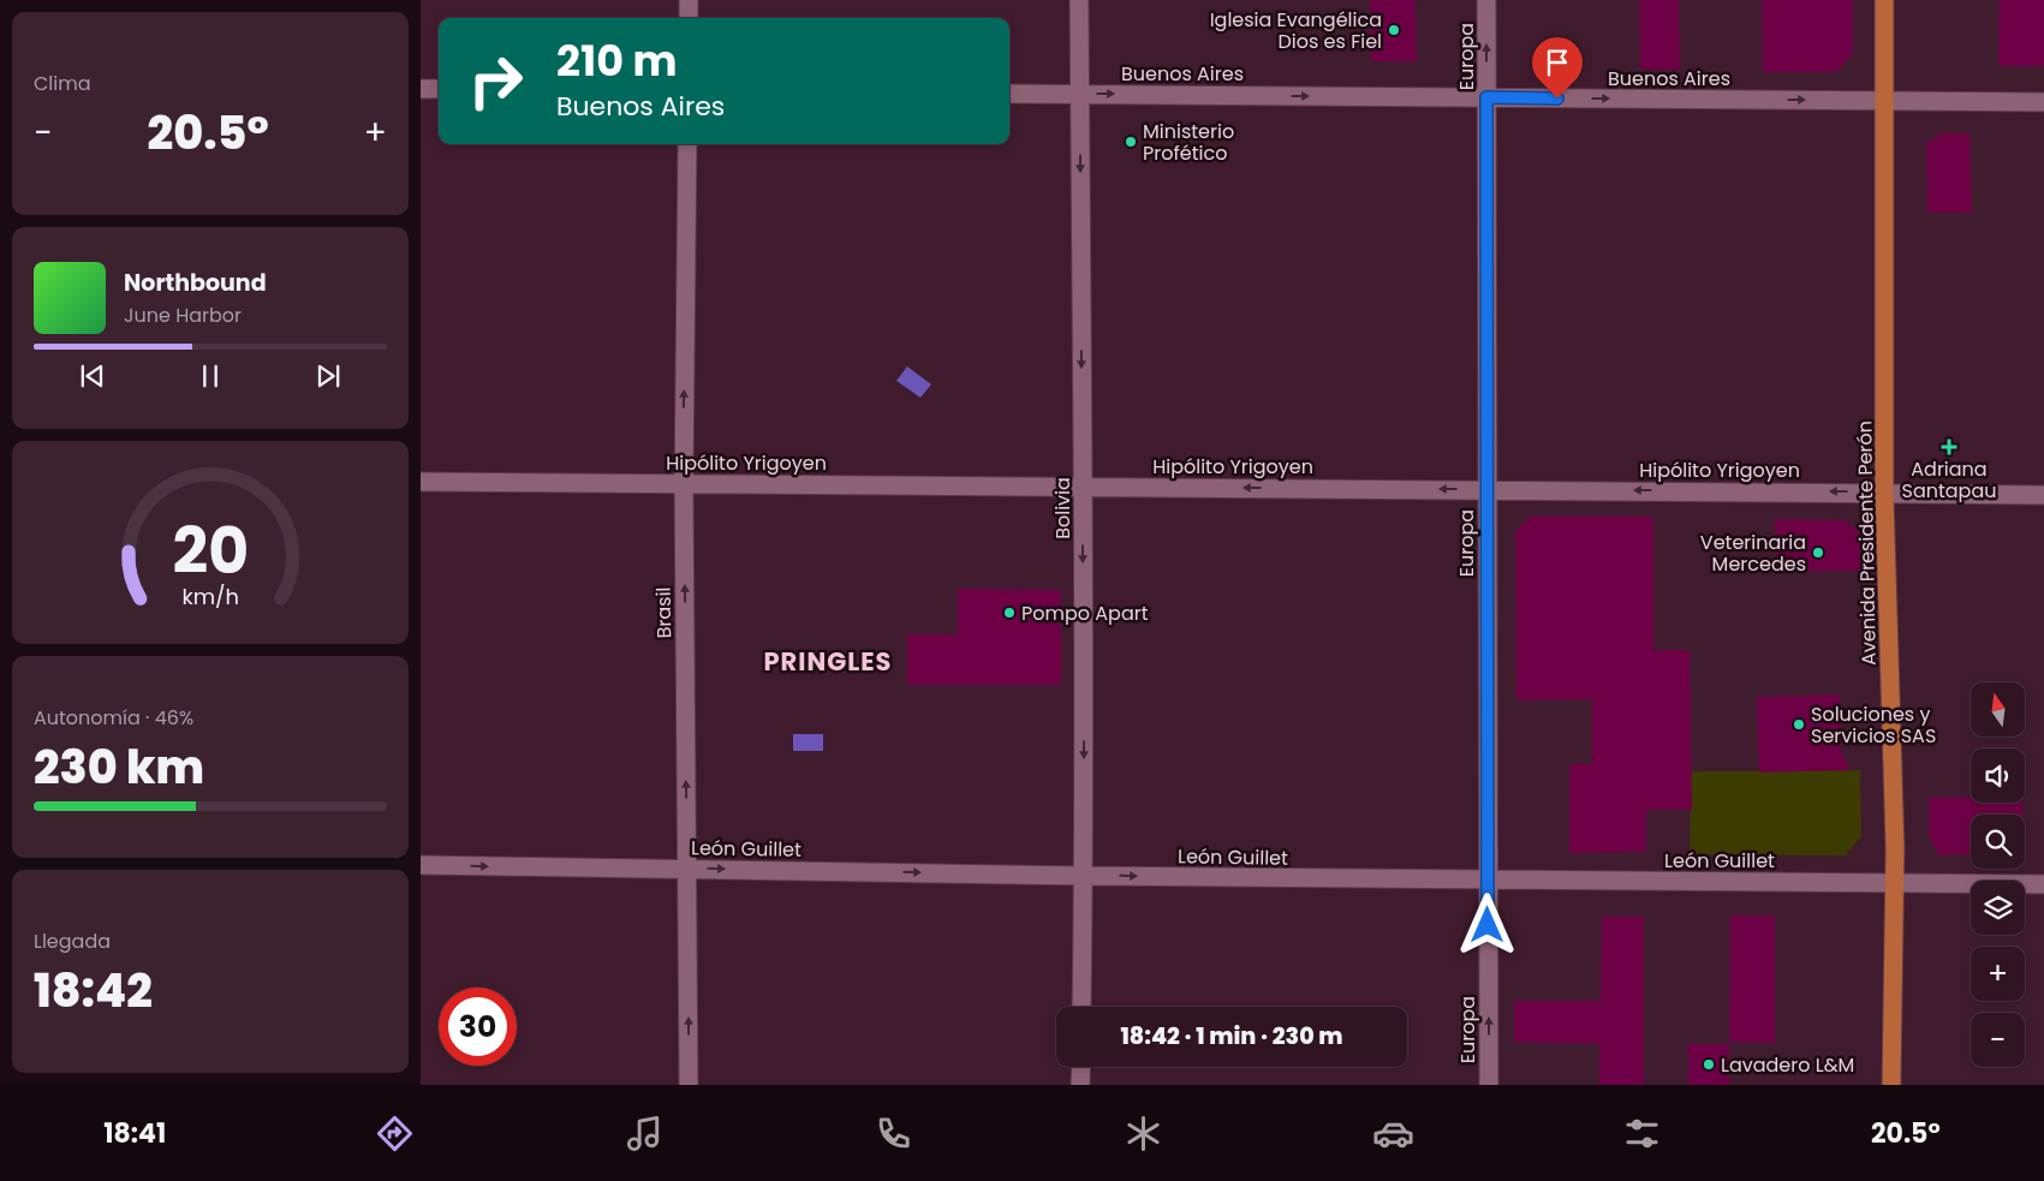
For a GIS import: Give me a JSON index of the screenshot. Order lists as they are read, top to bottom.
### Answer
{
  "streets": {
    "main road": ["Avenida Presidente Perón"],
    "street": [
      "Europa",
      "Buenos Aires",
      "Hipólito Yrigoyen",
      "Bolivia",
      "Brasil",
      "León Guillet"
    ]
  },
  "crossings": [
    ["Europa", "Buenos Aires"],
    ["Europa", "Hipólito Yrigoyen"],
    ["Europa", "León Guillet"],
    ["Buenos Aires", "Bolivia"],
    ["Buenos Aires", "Avenida Presidente Perón"],
    ["Hipólito Yrigoyen", "Bolivia"],
    ["Hipólito Yrigoyen", "Avenida Presidente Perón"],
    ["Hipólito Yrigoyen", "Brasil"],
    ["Bolivia", "León Guillet"],
    ["Avenida Presidente Perón", "León Guillet"],
    ["Brasil", "León Guillet"]
  ],
  "one_way": [
    "Buenos Aires",
    "Hipólito Yrigoyen",
    "Bolivia",
    "Brasil",
    "León Guillet"
  ],
  "districts": ["PRINGLES"],
  "places": {
    "other": [
      "Iglesia Evangélica Dios es Fiel",
      "Ministerio Profético",
      "Veterinaria Mercedes",
      "Pompo Apart",
      "Soluciones y Servicios SAS",
      "Lavadero L&M"
    ],
    "health": ["Adriana Santapau"]
  },
  "north": "top",
  "page": {
    "tile": [
      "Clima",
      ["Autonomía · 46%", "230 km"],
      ["Llegada", "18:42"]
    ],
    "turn": ["210 m", "Buenos Aires"],
    "heat": ["−", "20.5°", "+"],
    "song": ["Northbound", "June Harbor"],
    "map_buttons": ["+", "−"],
    "limit": "30",
    "trip": "18:42 · 1 min · 230 m",
    "tabs": ["18:41", "20.5°"],
    "gauge": ["20", "km/h"]
  }
}
